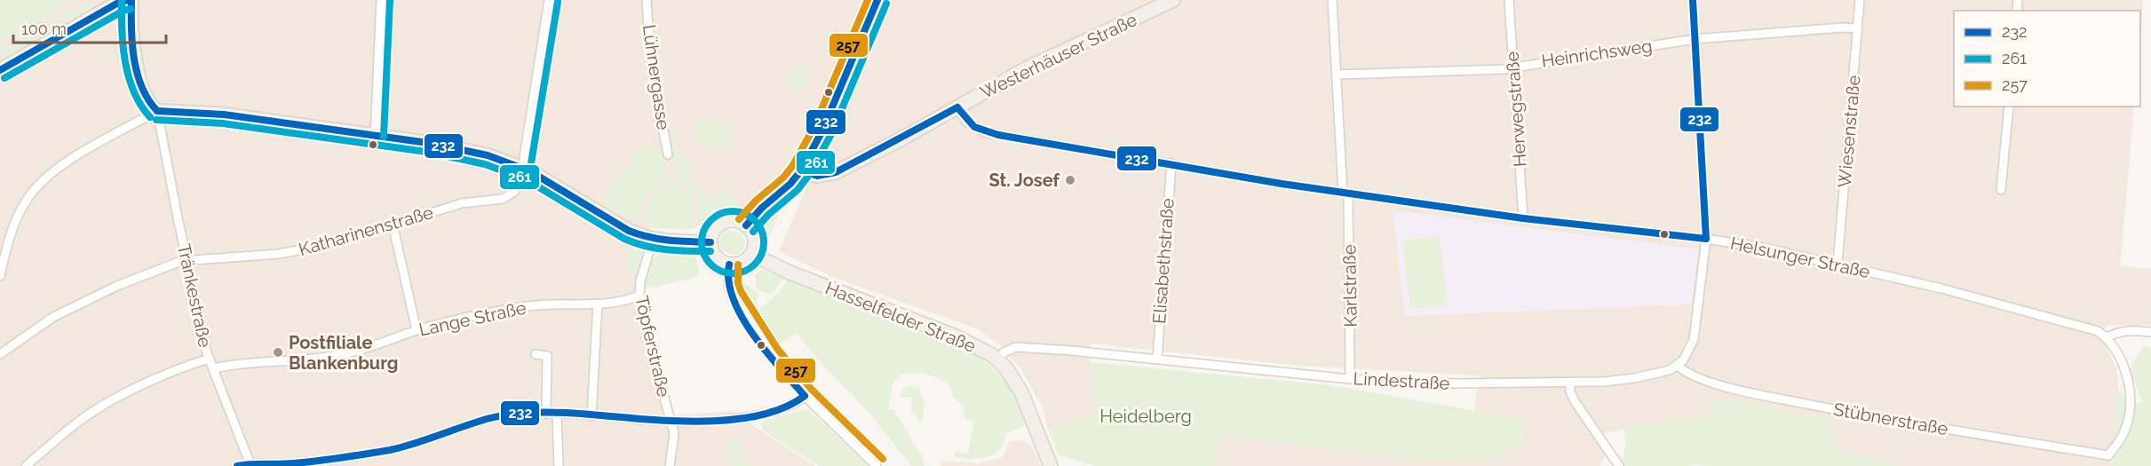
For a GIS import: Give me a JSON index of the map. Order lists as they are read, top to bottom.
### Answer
{
  "streets": {
    "main road": ["Westerhäuser Straße", "Hasselfelder Straße"],
    "street": [
      "Heinrichsweg",
      "Lühnergasse",
      "Herwegstraße",
      "Wiesenstraße",
      "Katharinenstraße",
      "Helsunger Straße",
      "Elisabethstraße",
      "Karlstraße",
      "Tränkestraße",
      "Lange Straße",
      "Töpferstraße",
      "Lindestraße",
      "Stübnerstraße"
    ]
  },
  "crossings": [
    ["Heinrichsweg", "Herwegstraße"],
    ["Heinrichsweg", "Wiesenstraße"],
    ["Heinrichsweg", "Karlstraße"],
    ["Westerhäuser Straße", "Helsunger Straße"],
    ["Herwegstraße", "Helsunger Straße"],
    ["Wiesenstraße", "Helsunger Straße"],
    ["Katharinenstraße", "Tränkestraße"],
    ["Helsunger Straße", "Elisabethstraße"],
    ["Helsunger Straße", "Karlstraße"],
    ["Helsunger Straße", "Stübnerstraße"],
    ["Elisabethstraße", "Lindestraße"],
    ["Karlstraße", "Lindestraße"],
    ["Tränkestraße", "Lange Straße"],
    ["Hasselfelder Straße", "Lindestraße"],
    ["Lange Straße", "Töpferstraße"],
    ["Lindestraße", "Stübnerstraße"]
  ],
  "parks": ["Heidelberg"],
  "places": ["St. Josef", "Postfiliale Blankenburg"],
  "lines": ["transit line 232", "transit line 261", "transit line 257"],
  "legend": ["232", "261", "257"],
  "scale_bar": "100 m"
}
